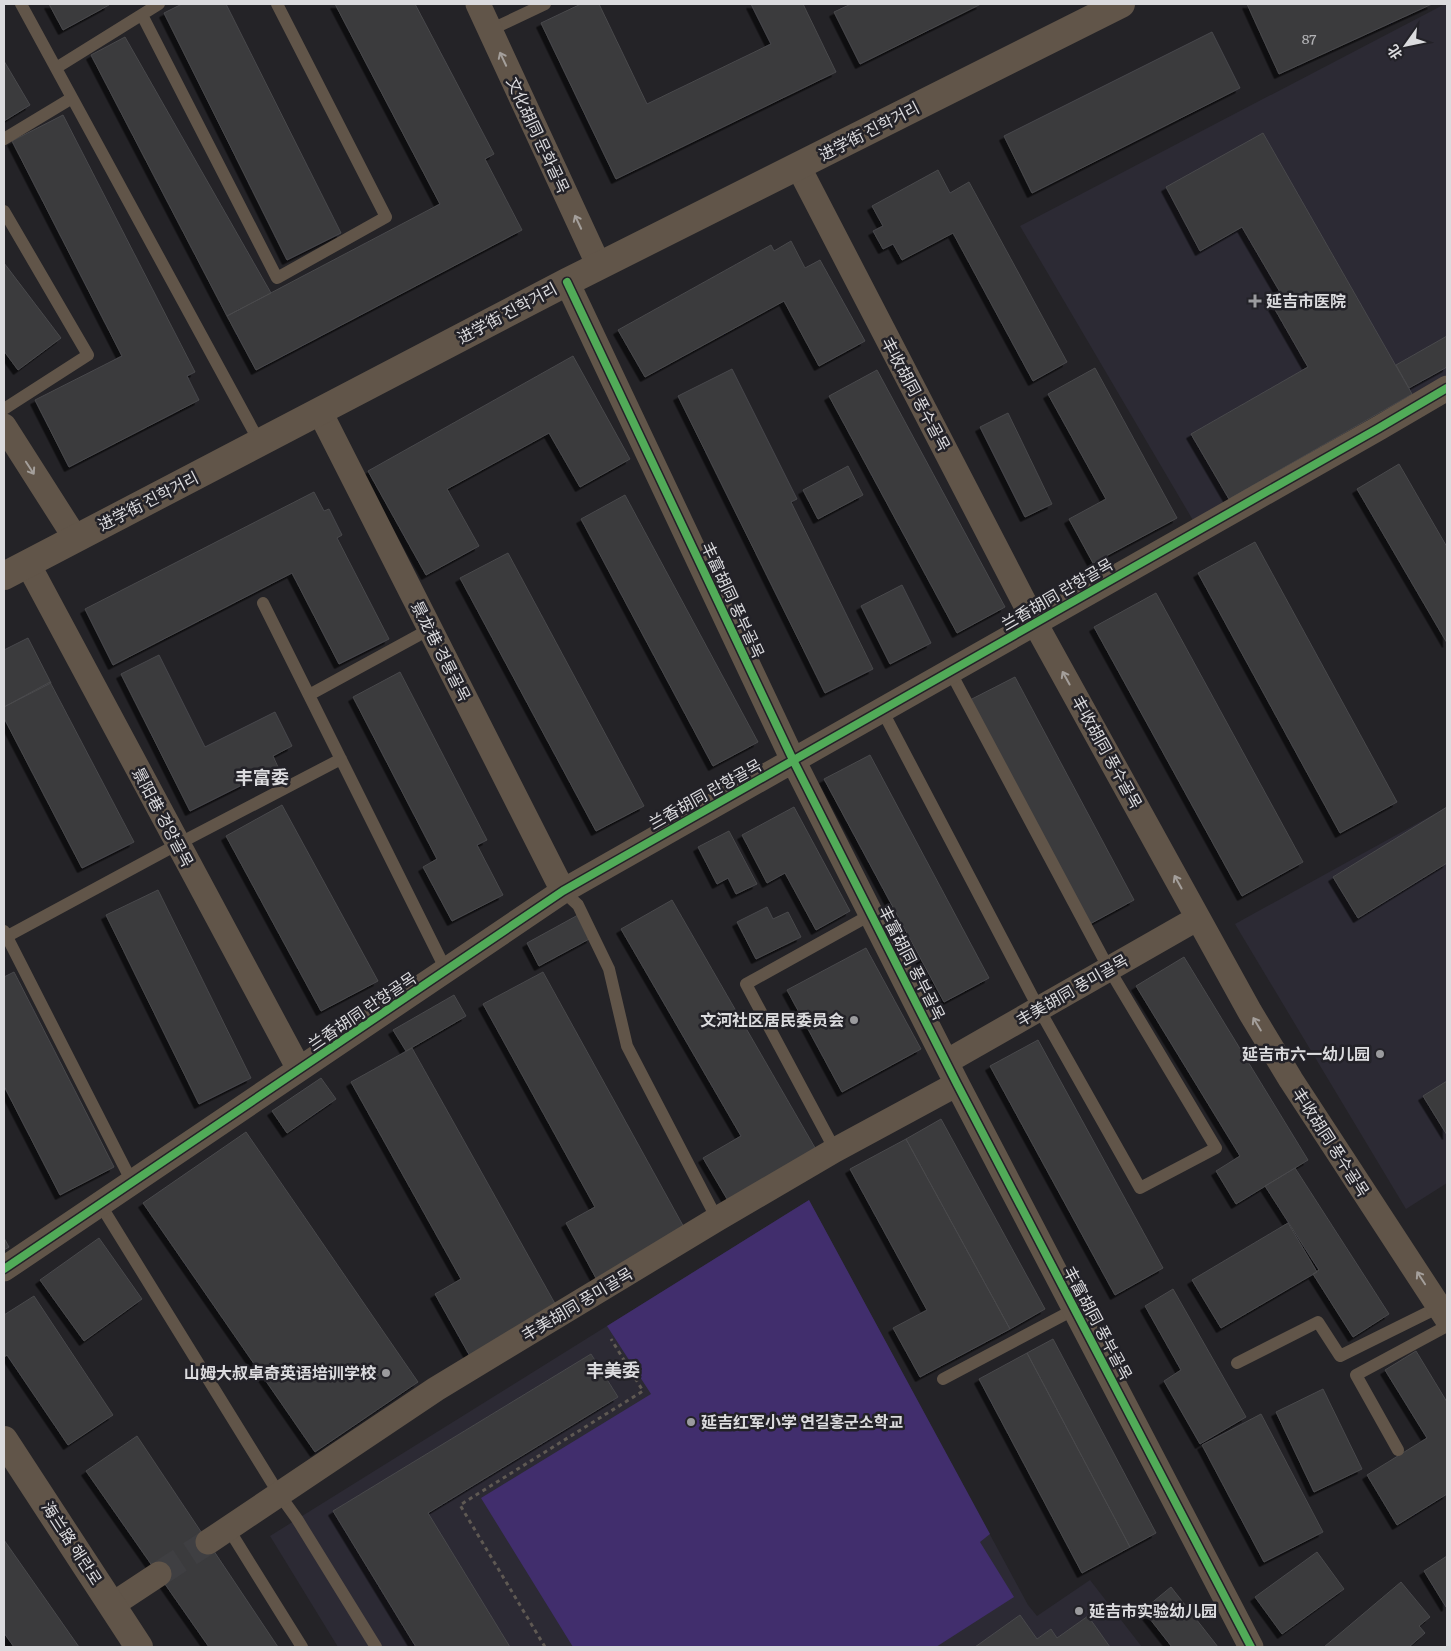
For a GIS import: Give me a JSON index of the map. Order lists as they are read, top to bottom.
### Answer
{
  "streets": {
    "street": [
      "进学街 진학거리",
      "文化胡同 문화골목",
      "丰收胡同 풍수골목",
      "兰香胡同 란향골목",
      "丰富胡同 풍부골목",
      "景龙巷 경룡골목",
      "景阳巷 경양골목",
      "丰美胡同 풍미골목",
      "海兰路 해란로"
    ]
  },
  "crossings": [
    ["进学街 진학거리", "文化胡同 문화골목"],
    ["进学街 진학거리", "丰收胡同 풍수골목"],
    ["进学街 진학거리", "丰富胡同 풍부골목"],
    ["进学街 진학거리", "景龙巷 경룡골목"],
    ["进学街 진학거리", "景阳巷 경양골목"],
    ["丰收胡同 풍수골목", "兰香胡同 란향골목"],
    ["丰收胡同 풍수골목", "丰美胡同 풍미골목"],
    ["兰香胡同 란향골목", "丰富胡同 풍부골목"],
    ["兰香胡同 란향골목", "景龙巷 경룡골목"],
    ["兰香胡同 란향골목", "景阳巷 경양골목"],
    ["丰富胡同 풍부골목", "丰美胡同 풍미골목"]
  ],
  "one_way": ["文化胡同 문화골목", "丰收胡同 풍수골목"],
  "districts": ["丰富委", "丰美委"],
  "places": {
    "health": ["延吉市医院"],
    "other": [
      "文河社区居民委员会",
      "延吉市六一幼儿园",
      "山姆大叔卓奇英语培训学校",
      "延吉红军小学 연길홍군소학교",
      "延吉市实验幼儿园"
    ]
  },
  "house_numbers": ["87"],
  "north": "bottom left"
}
